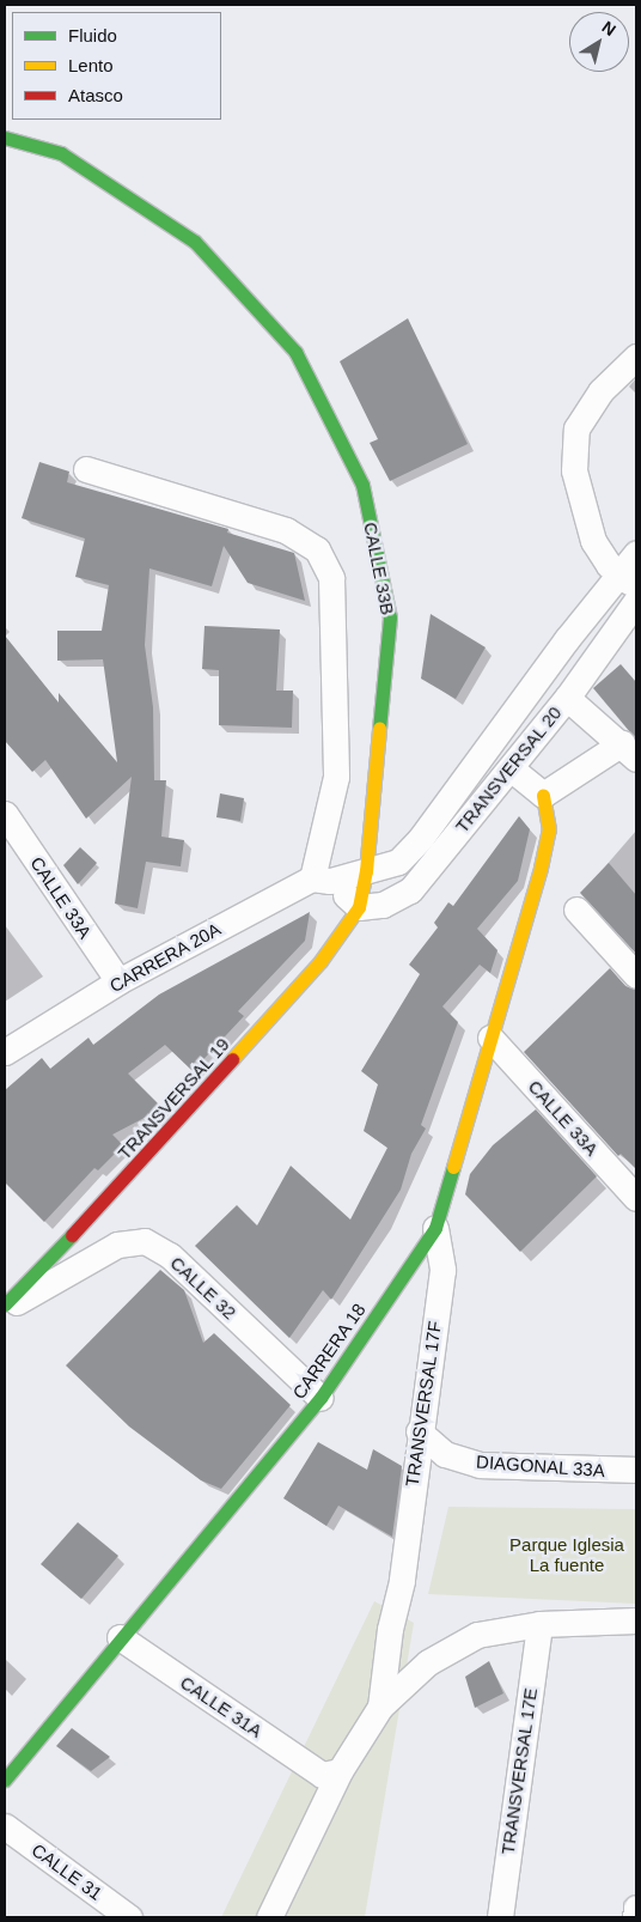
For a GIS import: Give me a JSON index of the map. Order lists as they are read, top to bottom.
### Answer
{
  "streets": {
    "main road": ["CALLE 33B", "TRANSVERSAL 19", "CARRERA 18"],
    "street": [
      "TRANSVERSAL 20",
      "CALLE 33A",
      "CARRERA 20A",
      "CALLE 32",
      "TRANSVERSAL 17F",
      "DIAGONAL 33A",
      "CALLE 31A",
      "TRANSVERSAL 17E",
      "CALLE 31"
    ]
  },
  "crossings": [
    ["CALLE 33B", "TRANSVERSAL 20"],
    ["CALLE 33B", "CARRERA 20A"],
    ["CALLE 33B", "TRANSVERSAL 19"],
    ["TRANSVERSAL 20", "CARRERA 20A"],
    ["TRANSVERSAL 20", "TRANSVERSAL 19"],
    ["CALLE 33A", "CARRERA 20A"],
    ["CALLE 33A", "CARRERA 18"],
    ["TRANSVERSAL 19", "CALLE 32"],
    ["CALLE 32", "CARRERA 18"],
    ["CARRERA 18", "TRANSVERSAL 17F"],
    ["CARRERA 18", "CALLE 31A"],
    ["TRANSVERSAL 17F", "DIAGONAL 33A"]
  ],
  "parks": ["Parque Iglesia La fuente"],
  "legend": ["Fluido", "Lento", "Atasco"],
  "north": "top right"
}
